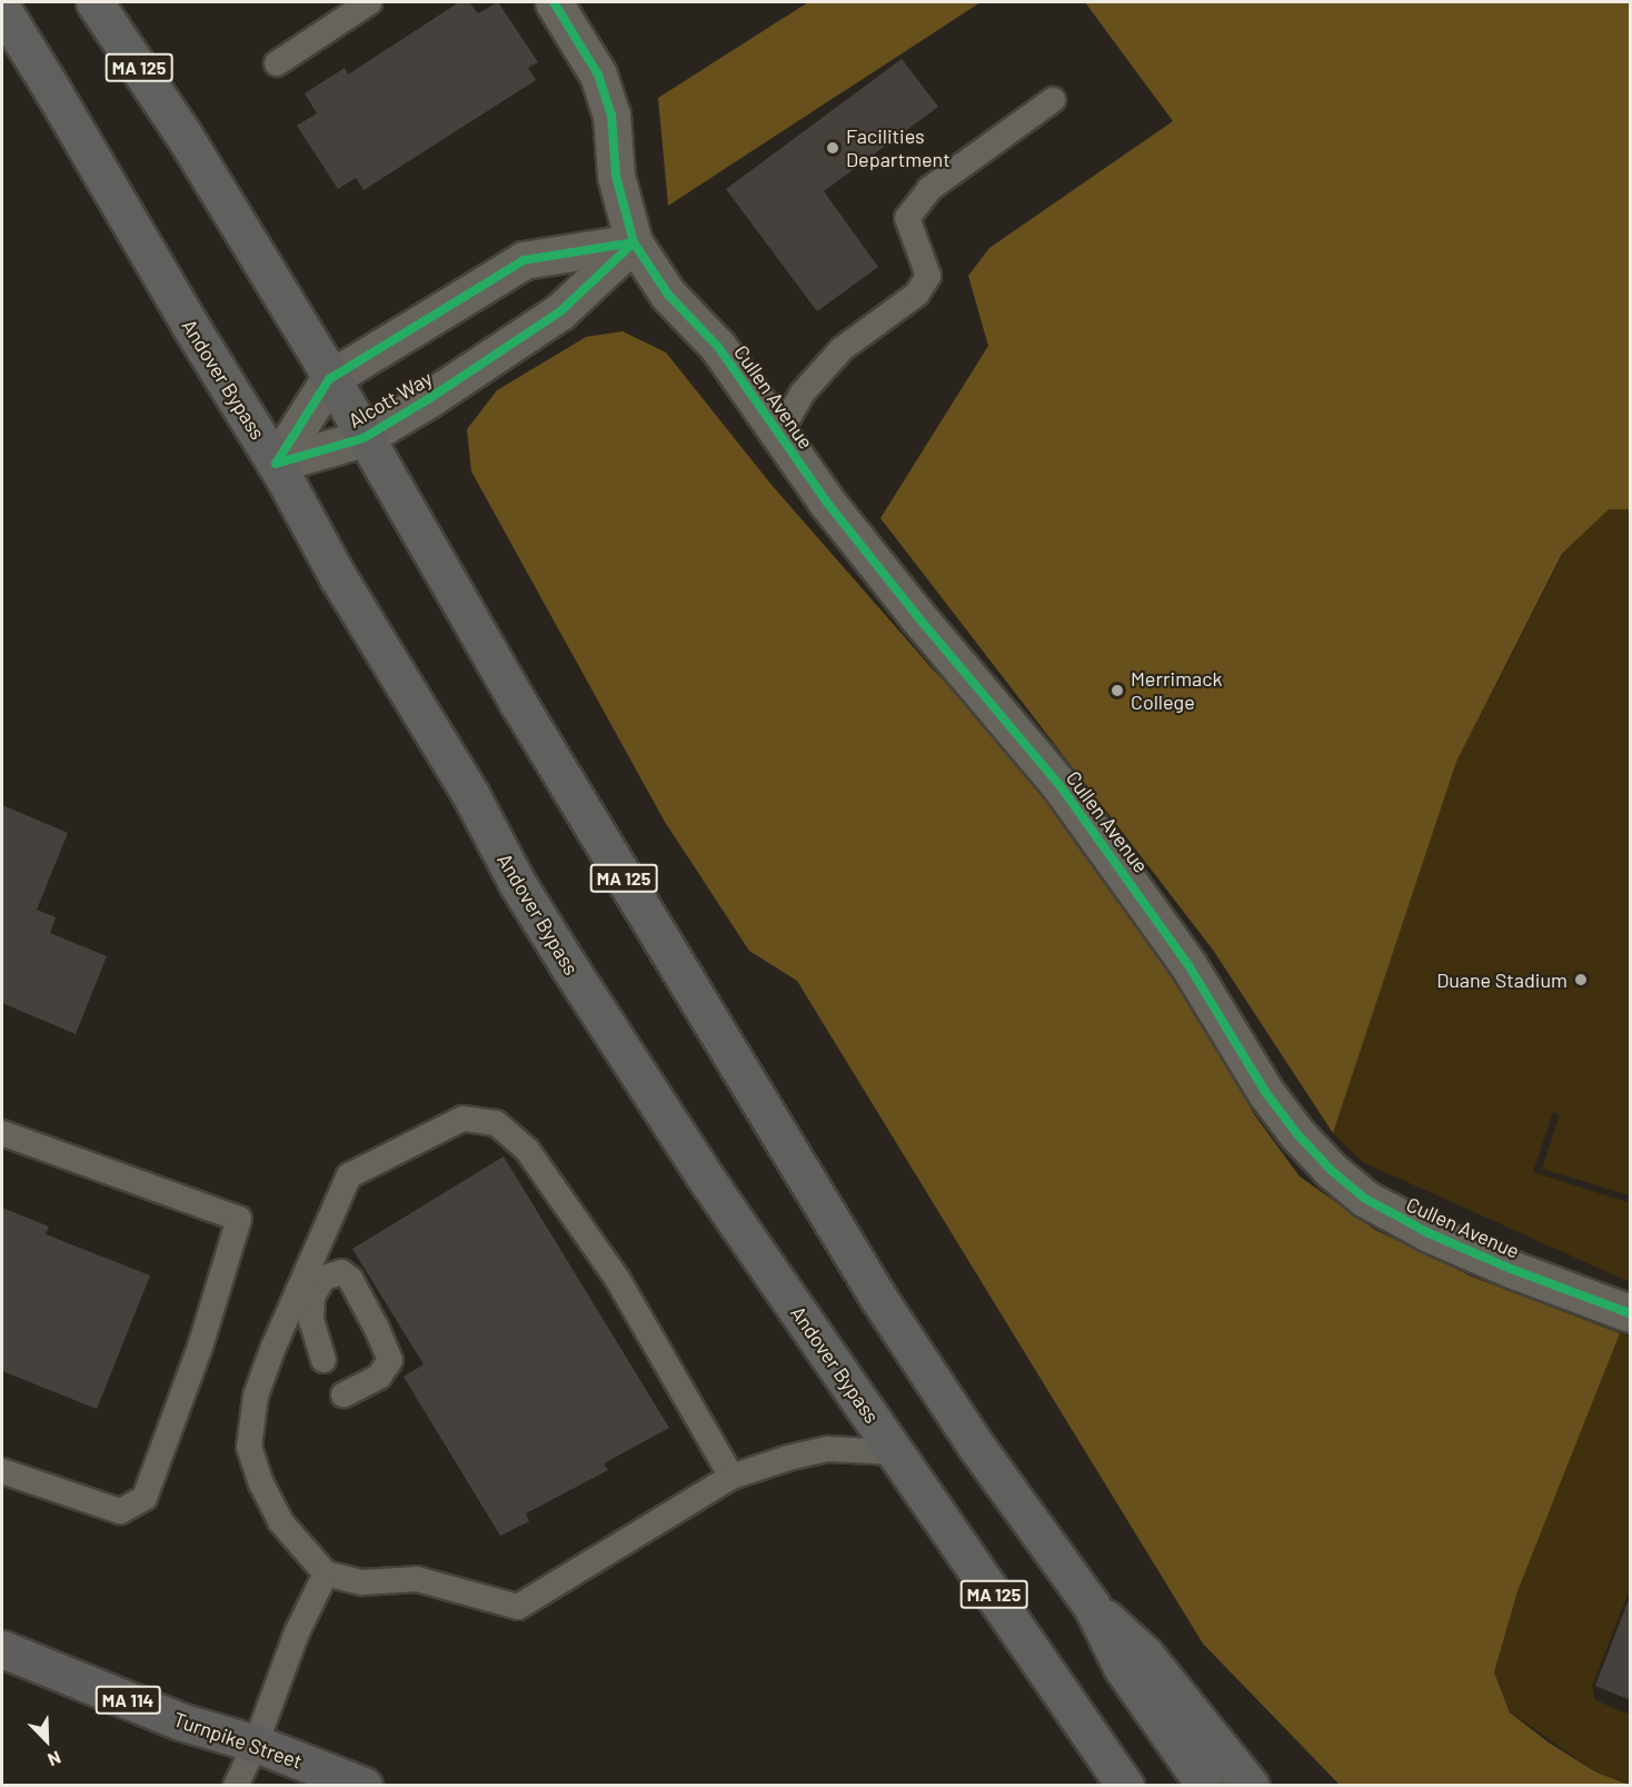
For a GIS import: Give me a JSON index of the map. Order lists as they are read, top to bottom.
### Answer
{
  "streets": {
    "highway": ["MA 114", "Turnpike Street"],
    "main road": ["MA 125", "Andover Bypass"],
    "street": ["Cullen Avenue", "Alcott Way"]
  },
  "crossings": [
    ["MA 125", "Alcott Way"],
    ["Andover Bypass", "Alcott Way"],
    ["Cullen Avenue", "Alcott Way"]
  ],
  "places": ["Facilities Department", "Merrimack College", "Duane Stadium"],
  "north": "bottom right"
}
